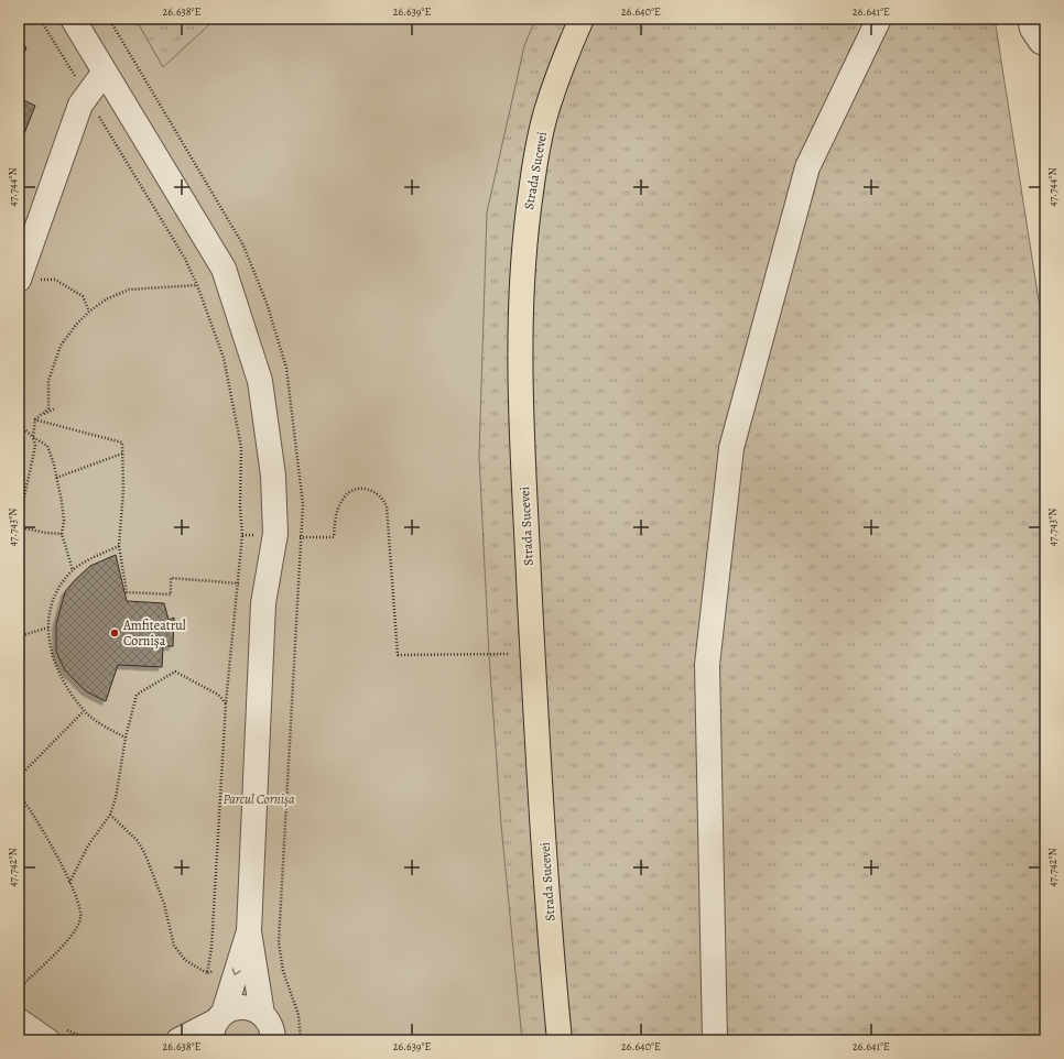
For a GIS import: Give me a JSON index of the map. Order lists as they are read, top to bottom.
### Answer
{
  "streets": {
    "highway": ["Strada Sucevei"]
  },
  "parks": ["Parcul Cornișa"],
  "places": ["Amfiteatrul Cornișa"],
  "coordinates": [
    "26.638°E",
    "26.639°E",
    "26.640°E",
    "26.641°E",
    "47.744°N",
    "47.743°N",
    "47.742°N"
  ]
}
